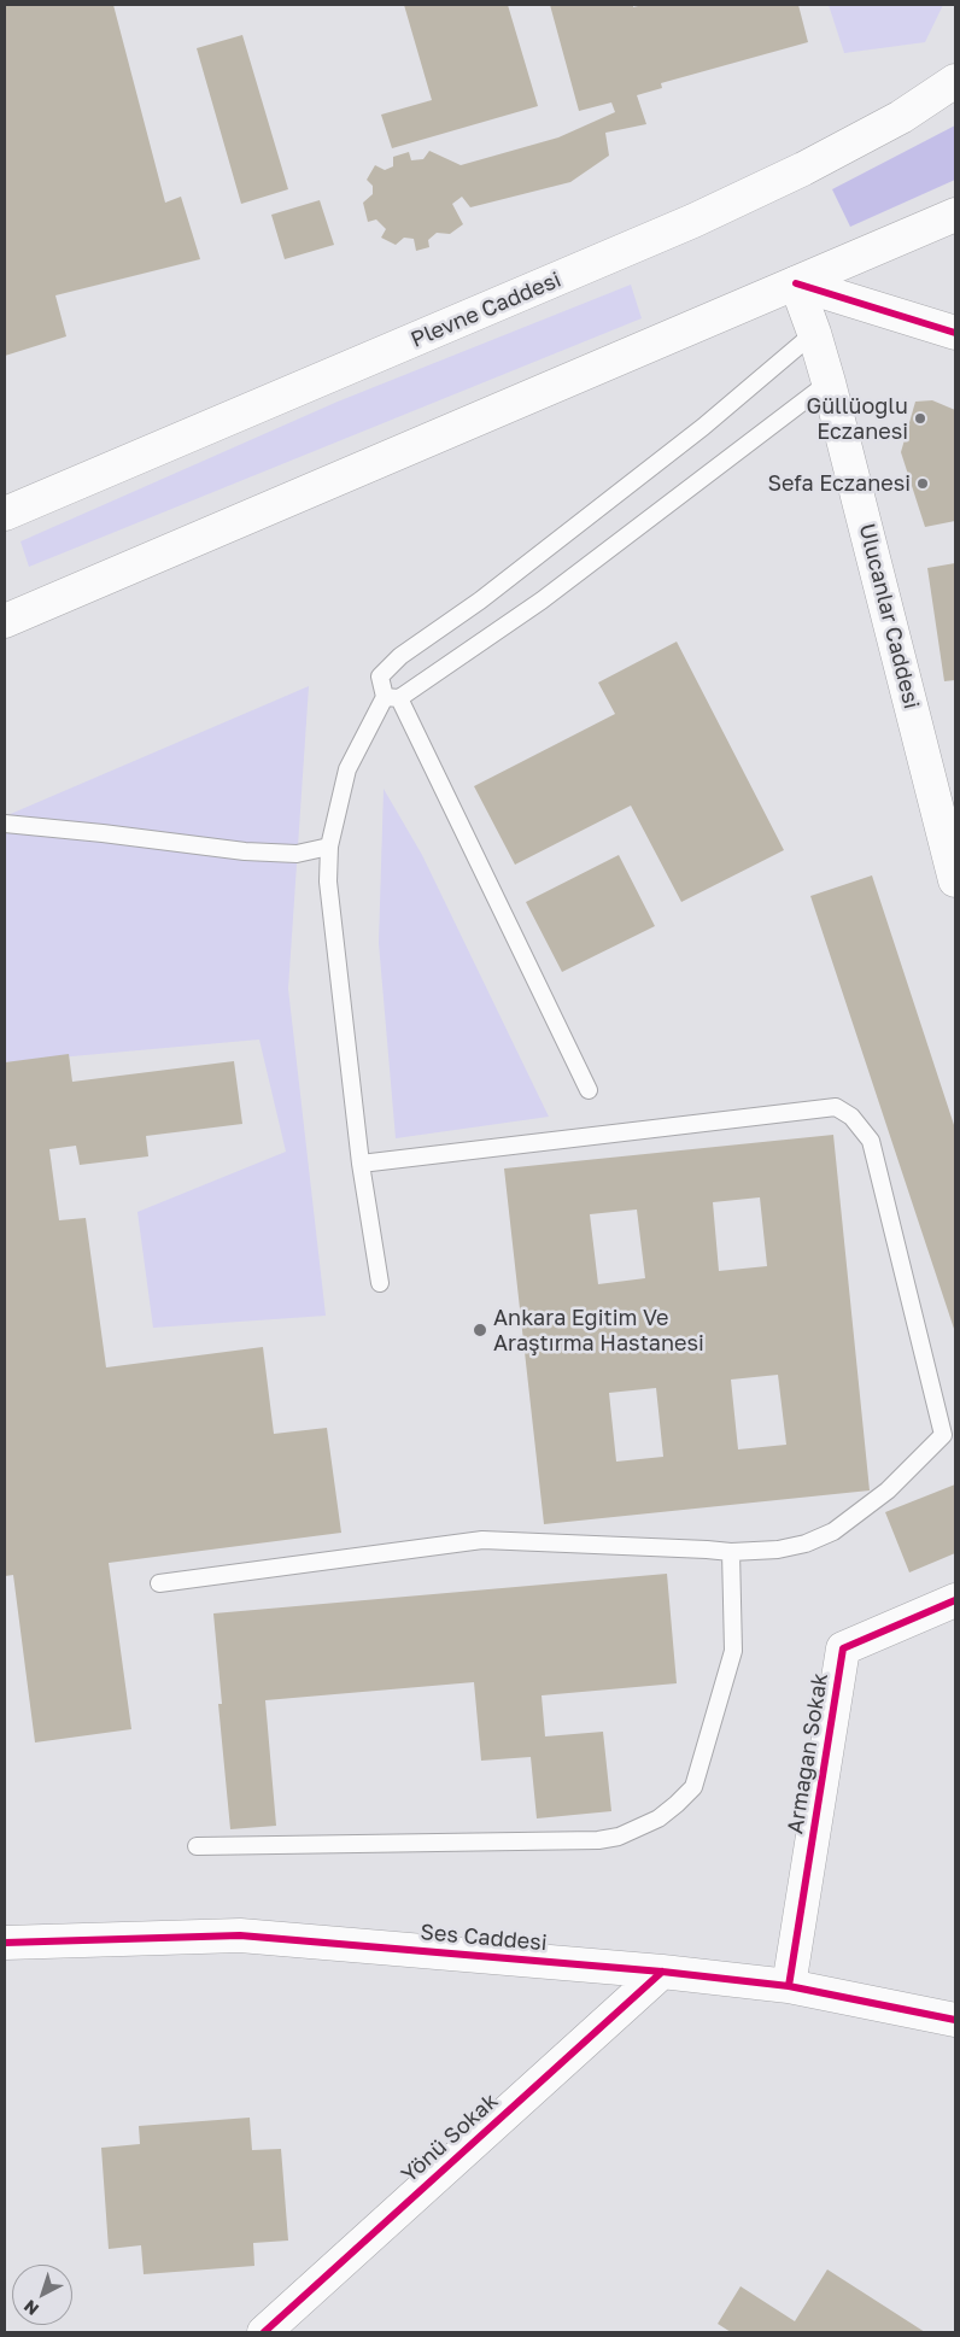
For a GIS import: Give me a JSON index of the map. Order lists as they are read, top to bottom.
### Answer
{
  "streets": {
    "main road": [
      "Plevne Caddesi",
      "Ulucanlar Caddesi",
      "Armağan Sokak",
      "Ses Caddesi",
      "Yönü Sokak"
    ]
  },
  "crossings": [
    ["Armağan Sokak", "Ses Caddesi"],
    ["Ses Caddesi", "Yönü Sokak"]
  ],
  "places": ["Güllüoğlu Eczanesi", "Sefa Eczanesi", "Ankara Eğitim Ve Araştırma Hastanesi"],
  "north": "bottom left"
}
